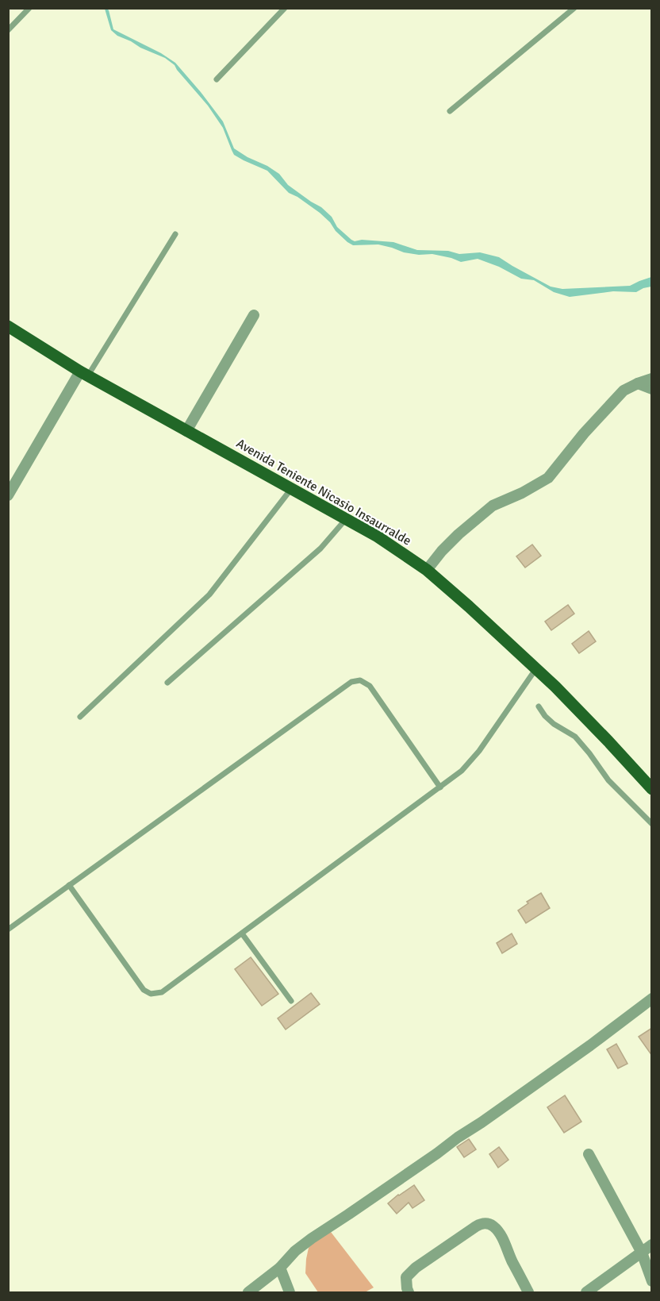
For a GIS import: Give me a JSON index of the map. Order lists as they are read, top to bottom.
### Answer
{
  "streets": {
    "main road": ["Avenida Teniente Nicasio Insaurralde"]
  }
}
